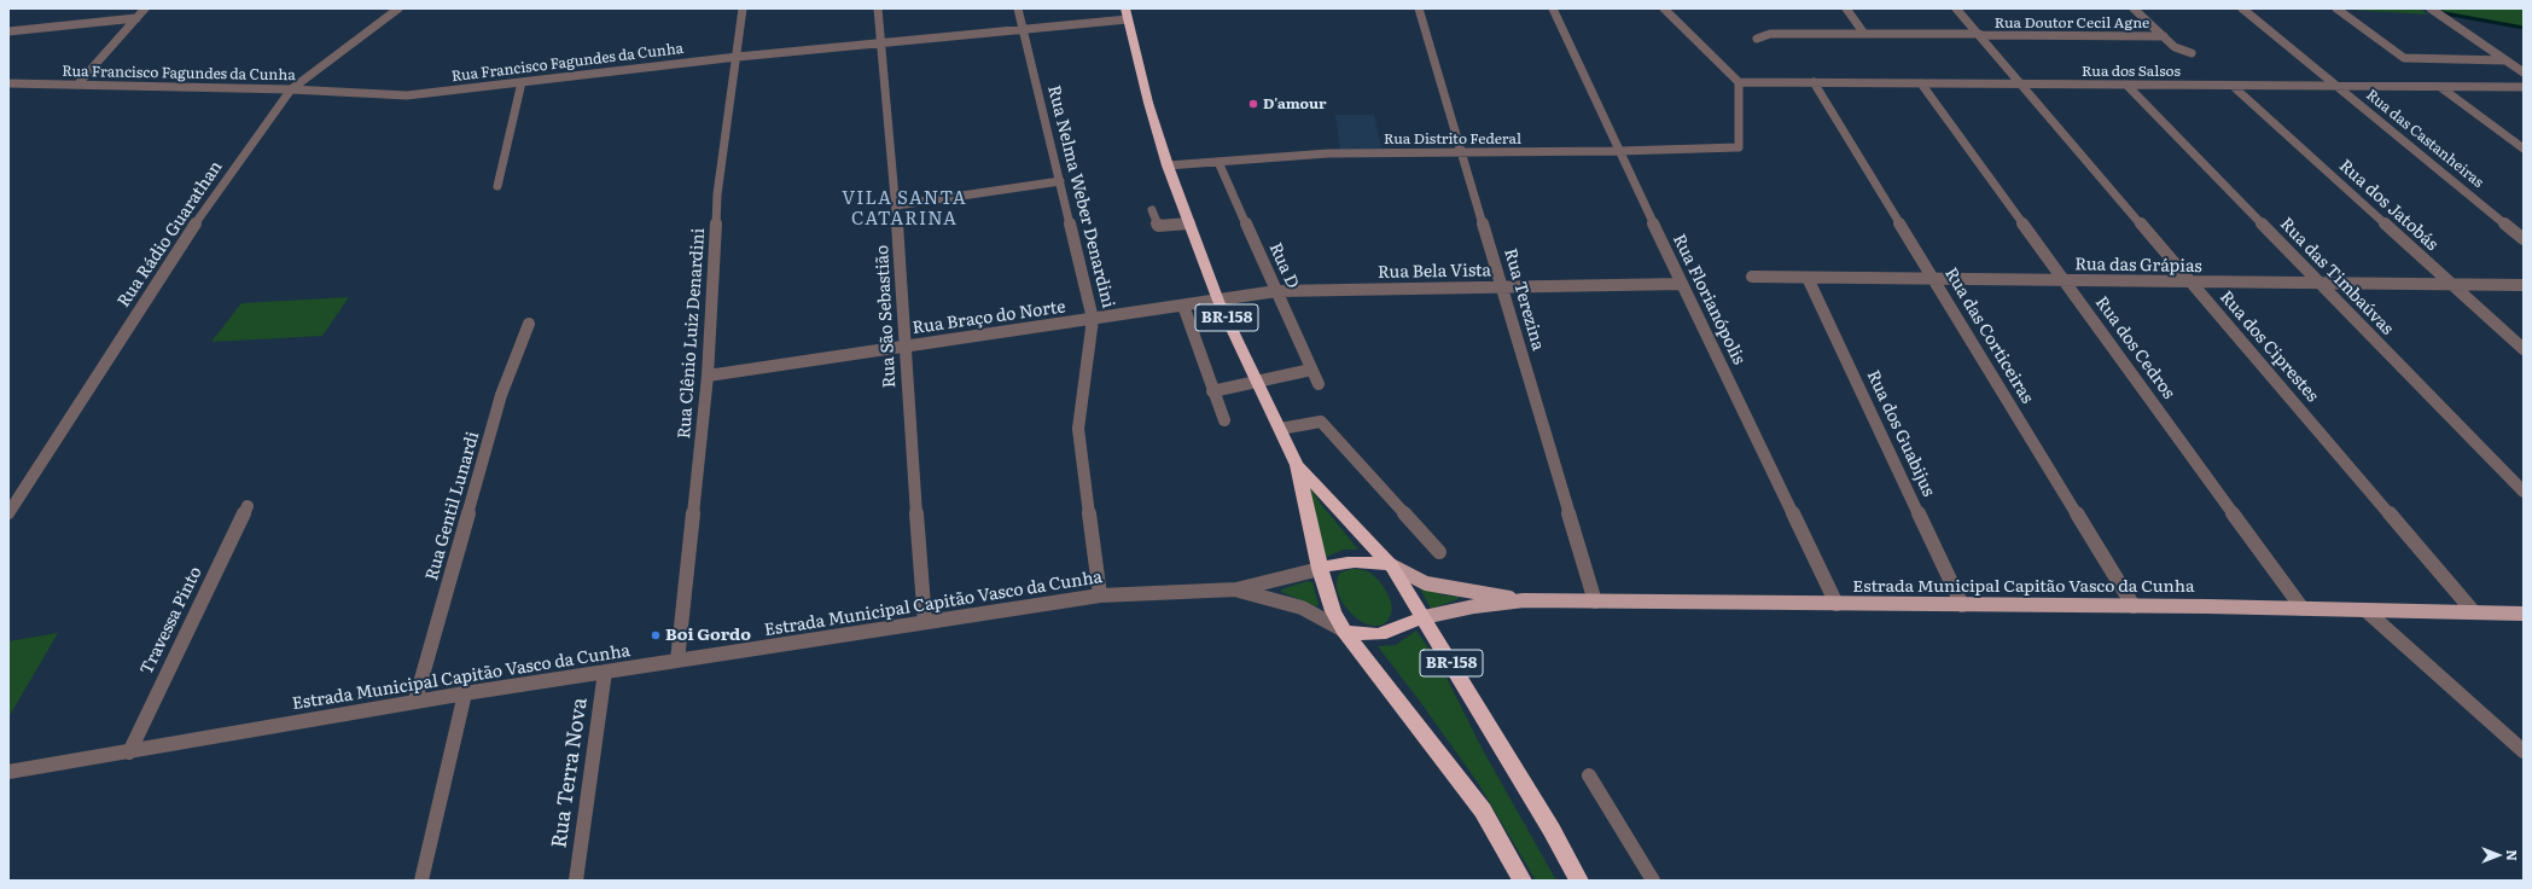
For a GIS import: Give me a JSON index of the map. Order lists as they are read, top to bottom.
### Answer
{
  "streets": {
    "highway": ["BR-158"],
    "main road": ["Estrada Municipal Capitão Vasco da Cunha"],
    "street": [
      "Rua Doutor Cecil Agne",
      "Rua Francisco Fagundes da Cunha",
      "Rua dos Salsos",
      "Rua Distrito Federal",
      "Rua das Castanheiras",
      "Rua Nelma Weber Denardini",
      "Rua dos Jatobás",
      "Rua Rádio Guarathan",
      "Rua D",
      "Rua das Grápias",
      "Rua Bela Vista",
      "Rua das Timbaúvas",
      "Rua Terezina",
      "Rua Florianópolis",
      "Rua São Sebastião",
      "Rua Braço do Norte",
      "Rua Clênio Luiz Denardini",
      "Rua das Corticeiras",
      "Rua dos Ciprestes",
      "Rua dos Cedros",
      "Rua dos Guabijus",
      "Rua Gentil Lunardi",
      "Travessa Pinto",
      "Rua Terra Nova"
    ]
  },
  "crossings": [
    ["Rua Doutor Cecil Agne", "Rua dos Ciprestes"],
    ["Rua Francisco Fagundes da Cunha", "Rua Nelma Weber Denardini"],
    ["Rua Francisco Fagundes da Cunha", "Rua Rádio Guarathan"],
    ["Rua Francisco Fagundes da Cunha", "Rua São Sebastião"],
    ["Rua Francisco Fagundes da Cunha", "BR-158"],
    ["Rua Francisco Fagundes da Cunha", "Rua Clênio Luiz Denardini"],
    ["Rua dos Salsos", "Rua Distrito Federal"],
    ["Rua dos Salsos", "Rua das Castanheiras"],
    ["Rua dos Salsos", "Rua dos Jatobás"],
    ["Rua dos Salsos", "Rua das Timbaúvas"],
    ["Rua dos Salsos", "Rua das Corticeiras"],
    ["Rua dos Salsos", "Rua dos Ciprestes"],
    ["Rua dos Salsos", "Rua dos Cedros"],
    ["Rua Distrito Federal", "Rua D"],
    ["Rua Distrito Federal", "Rua Terezina"],
    ["Rua Distrito Federal", "Rua Florianópolis"],
    ["Rua Distrito Federal", "BR-158"],
    ["Rua Nelma Weber Denardini", "Rua Braço do Norte"],
    ["Rua Nelma Weber Denardini", "Estrada Municipal Capitão Vasco da Cunha"],
    ["Rua dos Jatobás", "Rua das Grápias"],
    ["Rua D", "Rua Bela Vista"],
    ["Rua das Grápias", "Rua das Timbaúvas"],
    ["Rua das Grápias", "Rua das Corticeiras"],
    ["Rua das Grápias", "Rua dos Ciprestes"],
    ["Rua das Grápias", "Rua dos Cedros"],
    ["Rua das Grápias", "Rua dos Guabijus"],
    ["Rua Bela Vista", "Rua Terezina"],
    ["Rua Bela Vista", "Rua Florianópolis"],
    ["Rua Bela Vista", "Rua Braço do Norte"],
    ["Rua Bela Vista", "BR-158"],
    ["Rua Terezina", "Estrada Municipal Capitão Vasco da Cunha"],
    ["Rua Florianópolis", "Estrada Municipal Capitão Vasco da Cunha"],
    ["Rua São Sebastião", "Rua Braço do Norte"],
    ["Rua São Sebastião", "Estrada Municipal Capitão Vasco da Cunha"],
    ["Rua Braço do Norte", "BR-158"],
    ["Rua Braço do Norte", "Rua Clênio Luiz Denardini"],
    ["BR-158", "Estrada Municipal Capitão Vasco da Cunha"],
    ["Rua Clênio Luiz Denardini", "Estrada Municipal Capitão Vasco da Cunha"],
    ["Rua das Corticeiras", "Estrada Municipal Capitão Vasco da Cunha"],
    ["Rua dos Ciprestes", "Estrada Municipal Capitão Vasco da Cunha"],
    ["Rua dos Cedros", "Estrada Municipal Capitão Vasco da Cunha"],
    ["Rua dos Guabijus", "Estrada Municipal Capitão Vasco da Cunha"],
    ["Rua Gentil Lunardi", "Estrada Municipal Capitão Vasco da Cunha"],
    ["Estrada Municipal Capitão Vasco da Cunha", "Travessa Pinto"],
    ["Estrada Municipal Capitão Vasco da Cunha", "Rua Terra Nova"]
  ],
  "districts": ["VILA SANTA CATARINA"],
  "places": ["D'amour", "Boi Gordo"],
  "north": "right"
}
